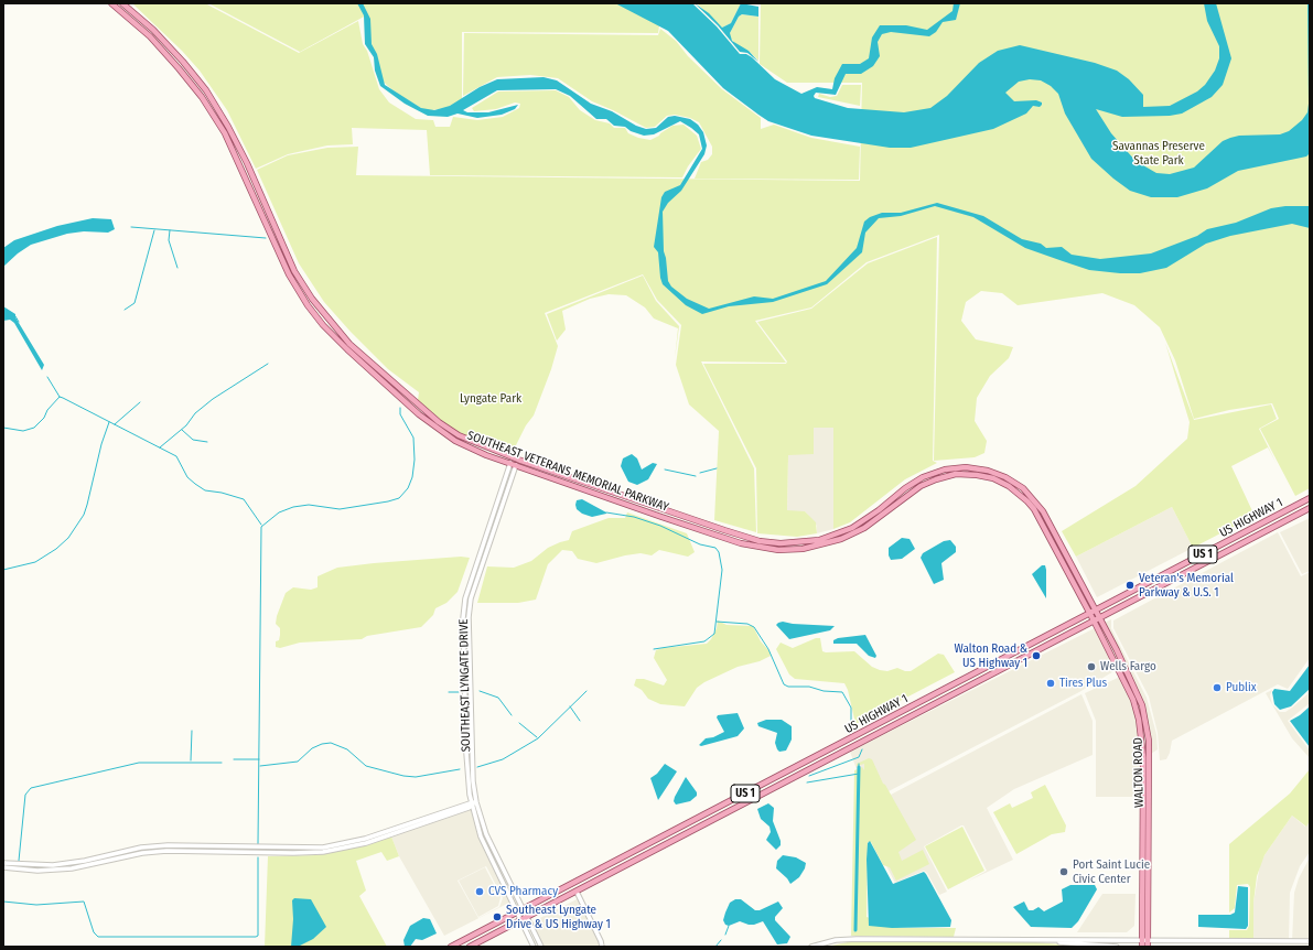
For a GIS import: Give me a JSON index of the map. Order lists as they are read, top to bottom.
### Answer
{
  "streets": {
    "main road": [
      "SOUTHEAST VETERANS MEMORIAL PARKWAY",
      "US HIGHWAY 1",
      "US 1",
      "WALTON ROAD"
    ],
    "street": ["SOUTHEAST LYNGATE DRIVE"]
  },
  "crossings": [
    ["SOUTHEAST VETERANS MEMORIAL PARKWAY", "US HIGHWAY 1"],
    ["SOUTHEAST VETERANS MEMORIAL PARKWAY", "SOUTHEAST LYNGATE DRIVE"],
    ["SOUTHEAST VETERANS MEMORIAL PARKWAY", "WALTON ROAD"],
    ["US HIGHWAY 1", "SOUTHEAST LYNGATE DRIVE"],
    ["US HIGHWAY 1", "WALTON ROAD"]
  ],
  "parks": ["Savannas Preserve State Park", "Lyngate Park"],
  "places": [
    "Veteran's Memorial Parkway & U.S. 1",
    "Walton Road & US Highway 1",
    "Wells Fargo",
    "Tires Plus",
    "Publix",
    "Port Saint Lucie Civic Center",
    "CVS Pharmacy",
    "Southeast Lyngate Drive & US Highway 1"
  ]
}
